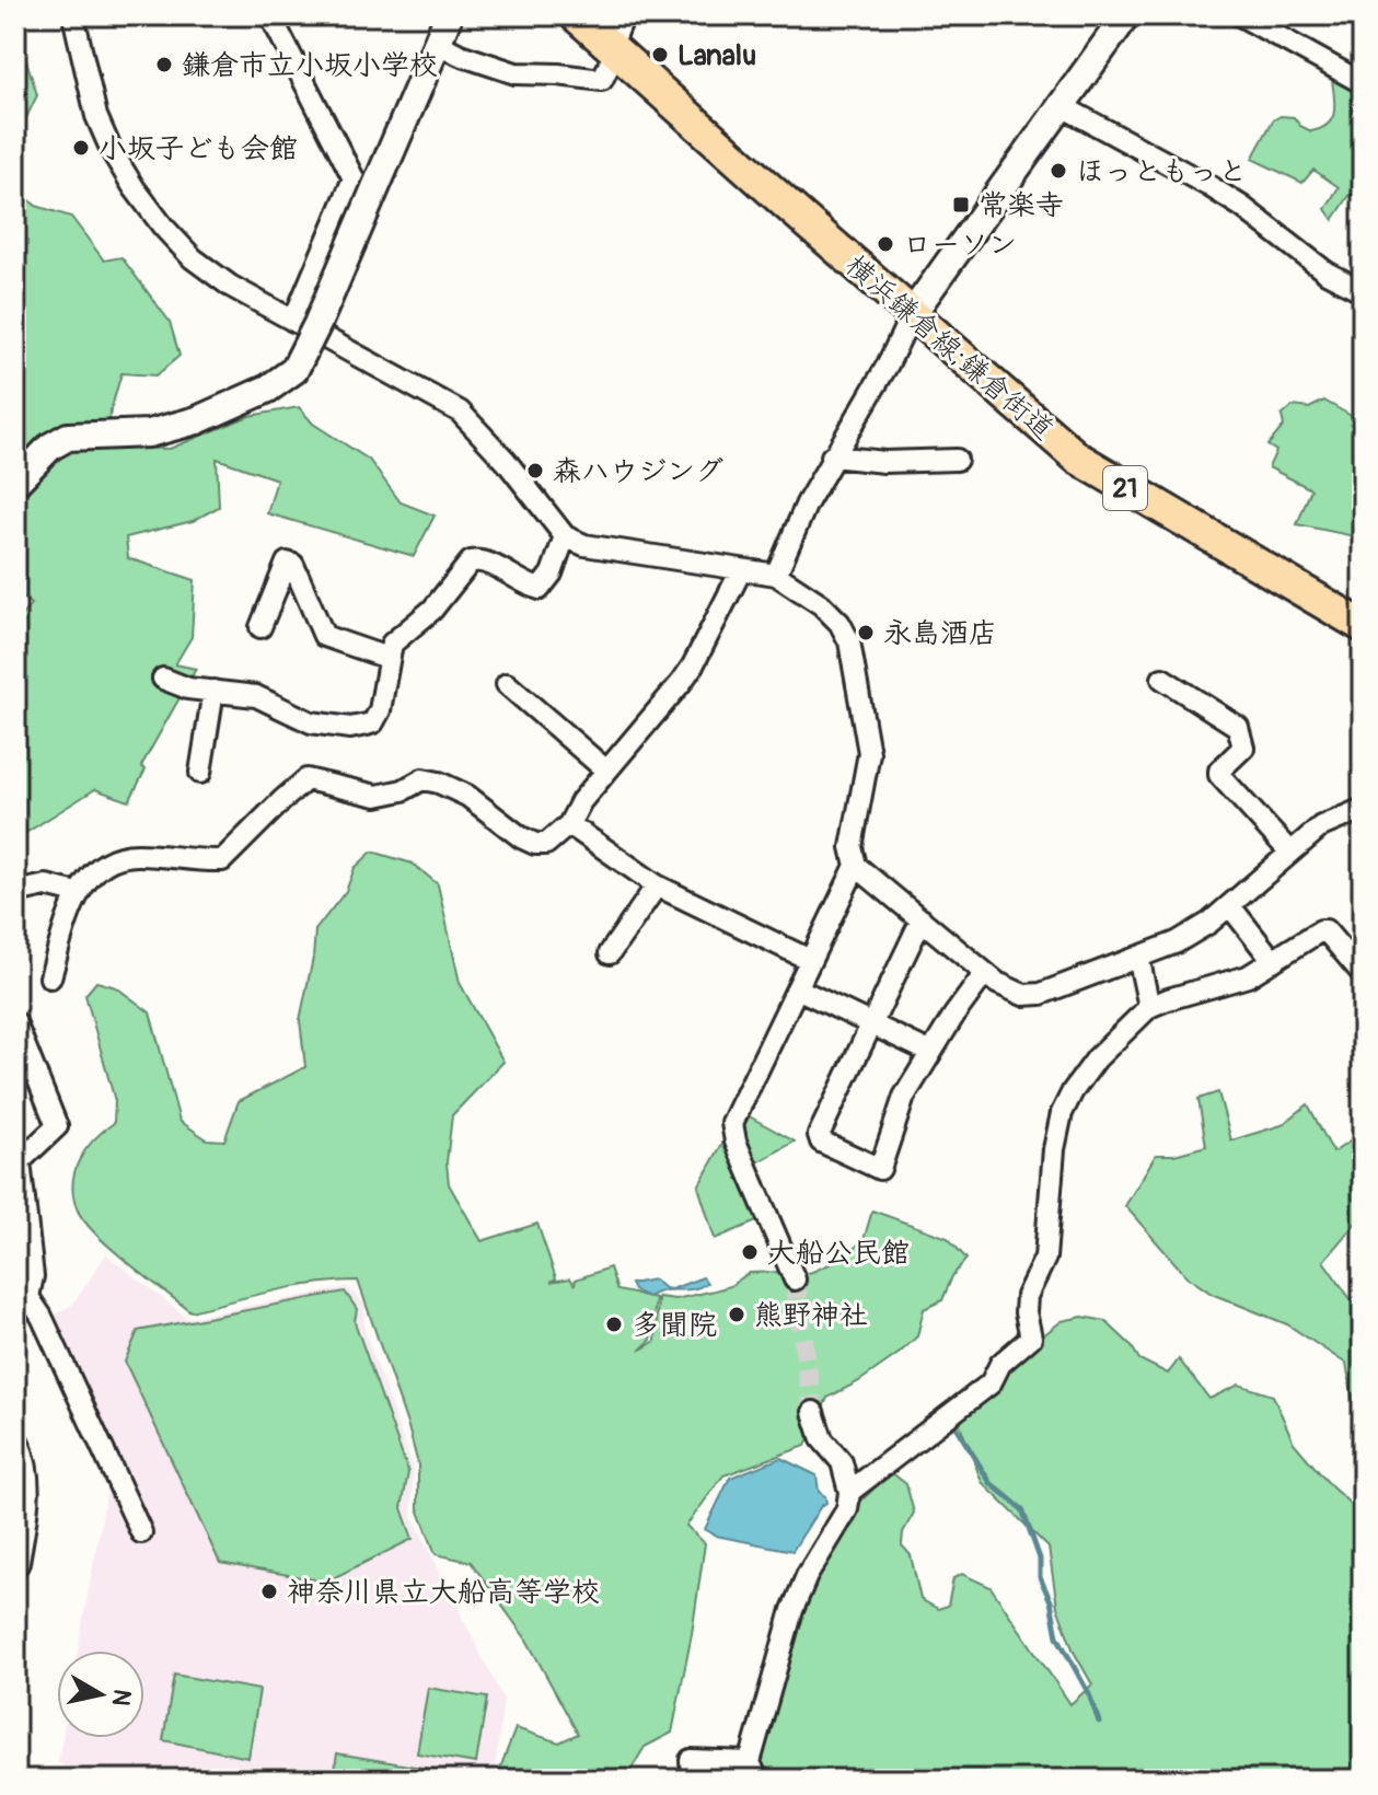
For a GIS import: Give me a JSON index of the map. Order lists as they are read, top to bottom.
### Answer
{
  "streets": {
    "main road": ["横浜鎌倉線;鎌倉街道", "21"]
  },
  "places": {
    "other": [
      "Lanalu",
      "鎌倉市立小坂小学校",
      "小坂子ども会館",
      "ほっともっと",
      "ローソン",
      "森ハウジング",
      "永島酒店",
      "大船公民館",
      "熊野神社",
      "多聞院",
      "神奈川県立大船高等学校"
    ],
    "transit": ["常楽寺"]
  },
  "north": "right"
}
